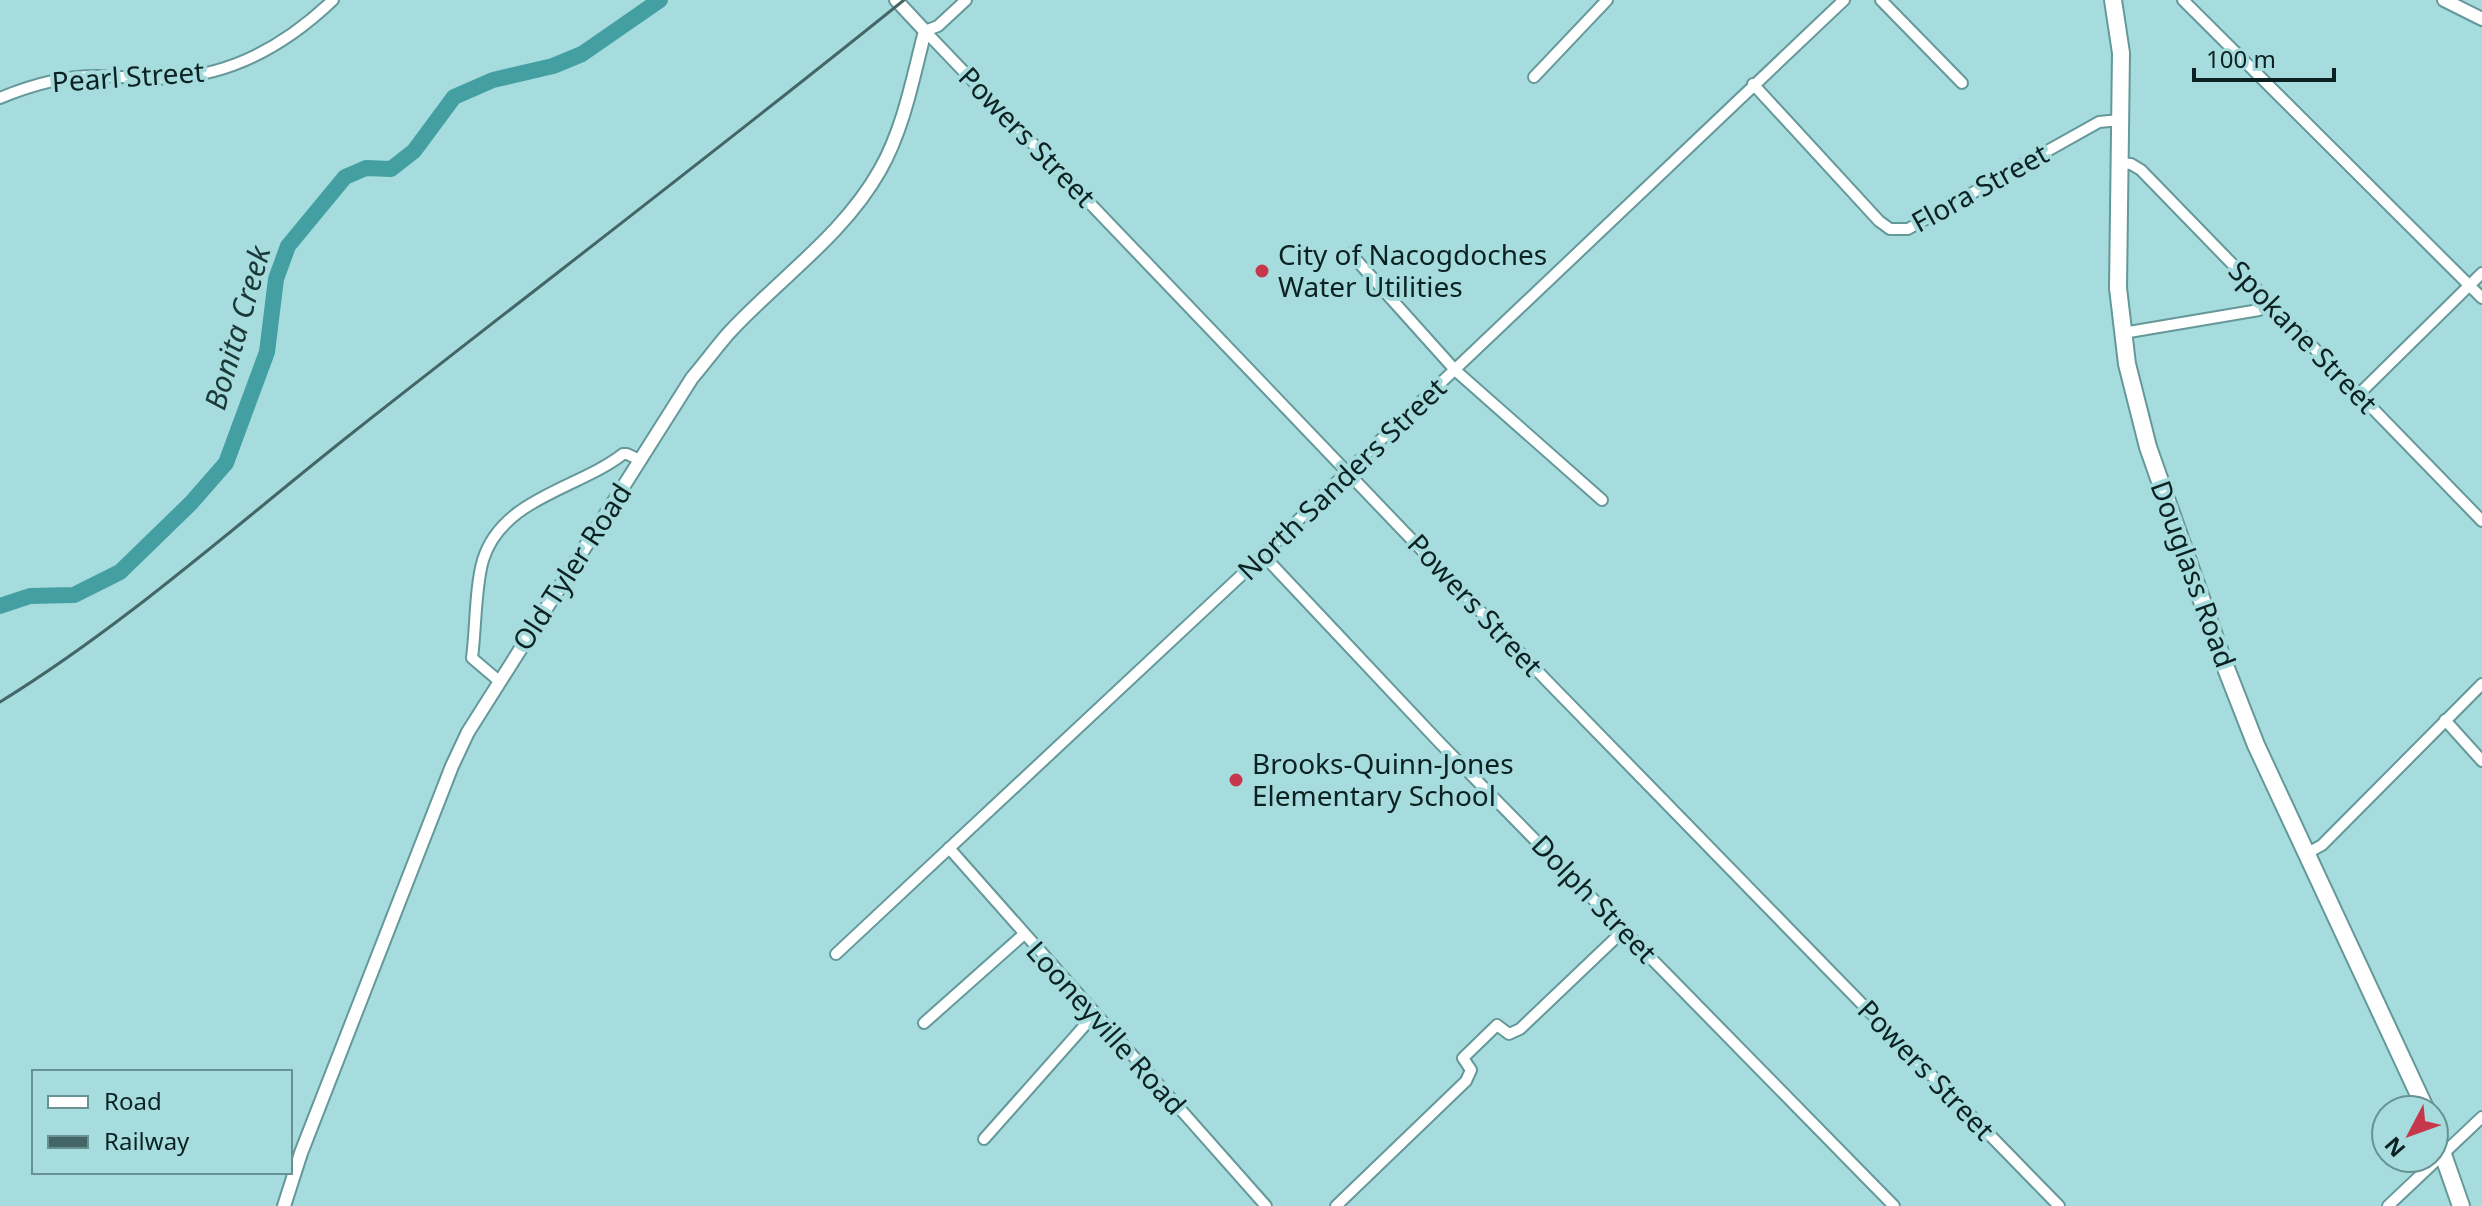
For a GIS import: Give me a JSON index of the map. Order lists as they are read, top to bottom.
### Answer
{
  "streets": {
    "main road": ["Douglass Road"],
    "street": [
      "Pearl Street",
      "Powers Street",
      "Flora Street",
      "Spokane Street",
      "North Sanders Street",
      "Old Tyler Road",
      "Dolph Street",
      "Looneyville Road"
    ]
  },
  "crossings": [
    ["Powers Street", "North Sanders Street"],
    ["Powers Street", "Old Tyler Road"],
    ["Flora Street", "North Sanders Street"],
    ["Flora Street", "Douglass Road"],
    ["Spokane Street", "Douglass Road"],
    ["North Sanders Street", "Dolph Street"],
    ["North Sanders Street", "Looneyville Road"]
  ],
  "water": ["Bonita Creek"],
  "places": ["City of Nacogdoches Water Utilities", "Brooks-Quinn-Jones Elementary School"],
  "legend": ["Road", "Railway"],
  "scale_bar": "100 m",
  "north": "bottom left"
}
